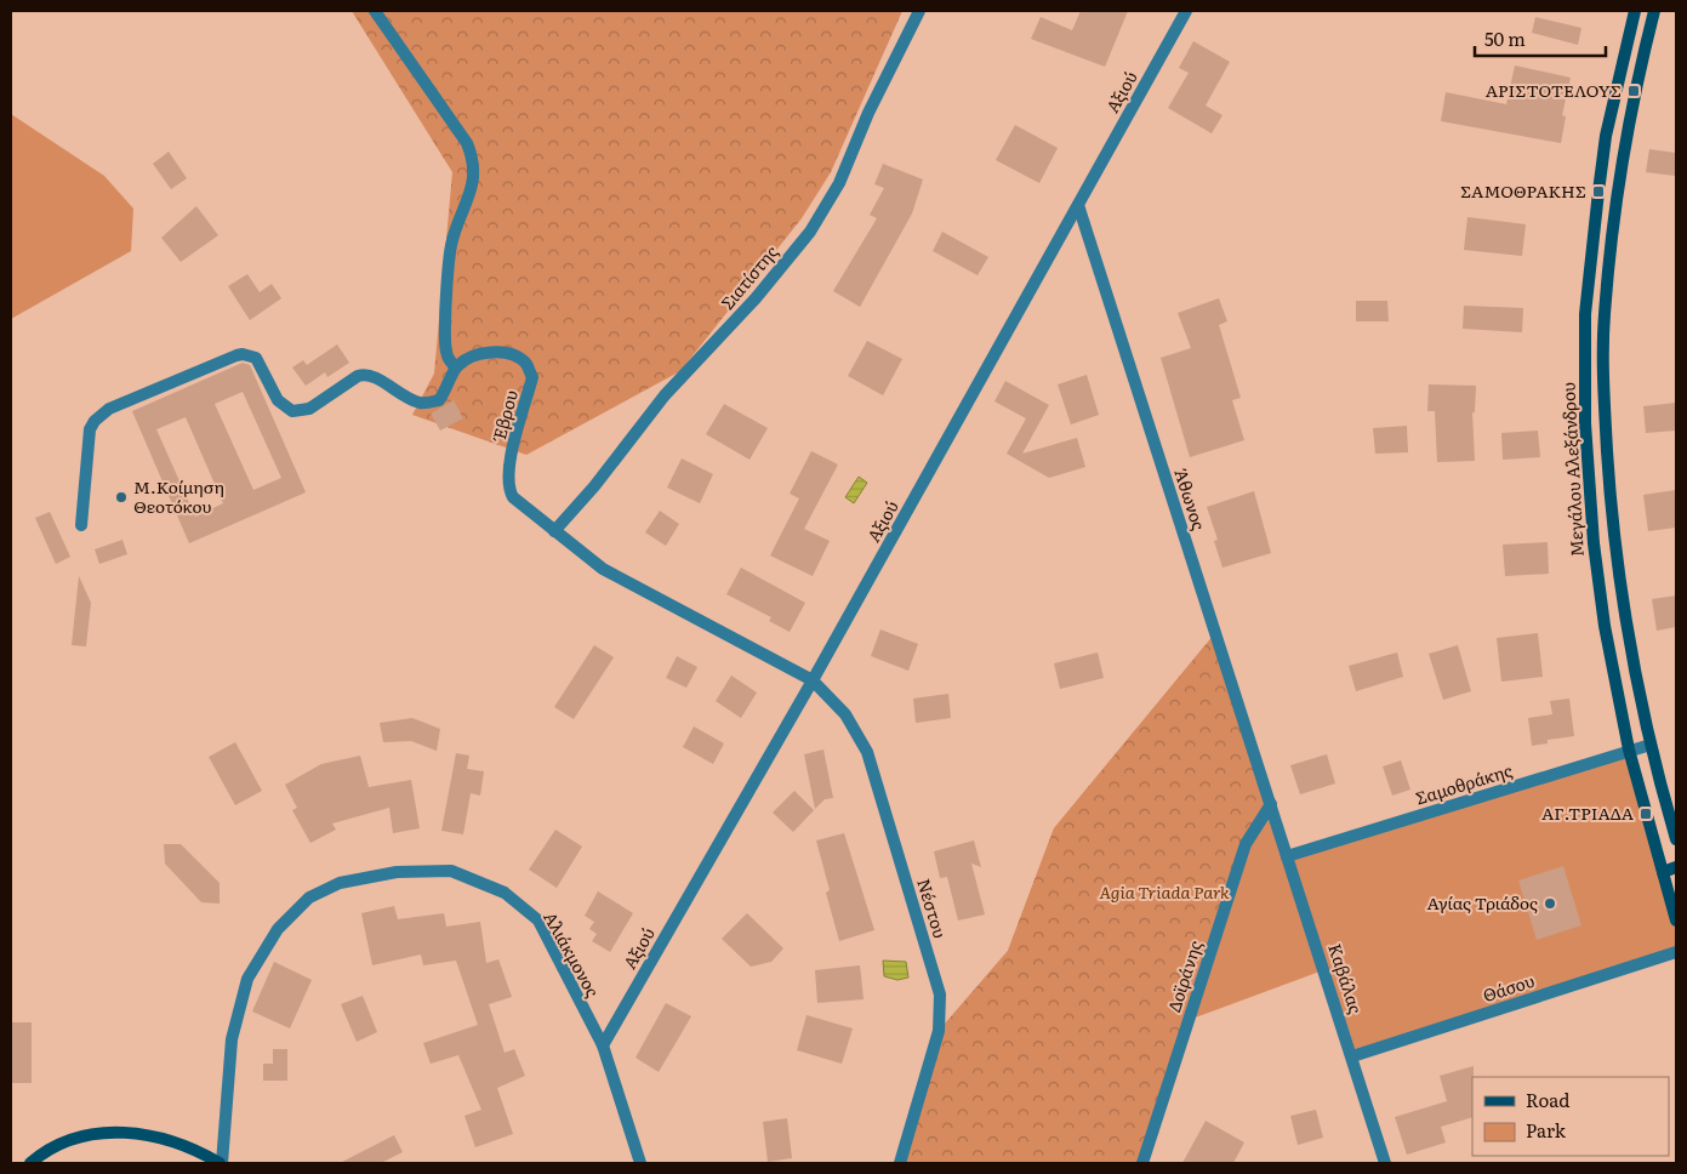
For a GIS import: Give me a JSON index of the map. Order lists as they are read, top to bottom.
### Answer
{
  "streets": {
    "street": [
      "Αξιού",
      "Σιατίστης",
      "Έβρου",
      "Μεγάλου Αλεξάνδρου",
      "Άθωνος",
      "Σαμοθράκης",
      "Νέστου",
      "Αλιάκμονος",
      "Δοϊράνης",
      "Καβάλας",
      "Θάσου"
    ]
  },
  "crossings": [
    ["Αξιού", "Έβρου"],
    ["Αξιού", "Άθωνος"],
    ["Αξιού", "Νέστου"],
    ["Αξιού", "Αλιάκμονος"],
    ["Σιατίστης", "Έβρου"],
    ["Έβρου", "Νέστου"],
    ["Μεγάλου Αλεξάνδρου", "Σαμοθράκης"],
    ["Άθωνος", "Δοϊράνης"],
    ["Άθωνος", "Καβάλας"],
    ["Σαμοθράκης", "Καβάλας"],
    ["Δοϊράνης", "Καβάλας"],
    ["Καβάλας", "Θάσου"]
  ],
  "parks": ["Agia Triada Park"],
  "places": {
    "transit": ["ΑΡΙΣΤΟΤΕΛΟΥΣ", "ΣΑΜΟΘΡΑΚΗΣ", "ΑΓ.ΤΡΙΑΔΑ"],
    "other": ["Μ.Κοίμηση Θεοτόκου", "Αγίας Τριάδος"]
  },
  "legend": ["Road", "Park"],
  "scale_bar": "50 m"
}
